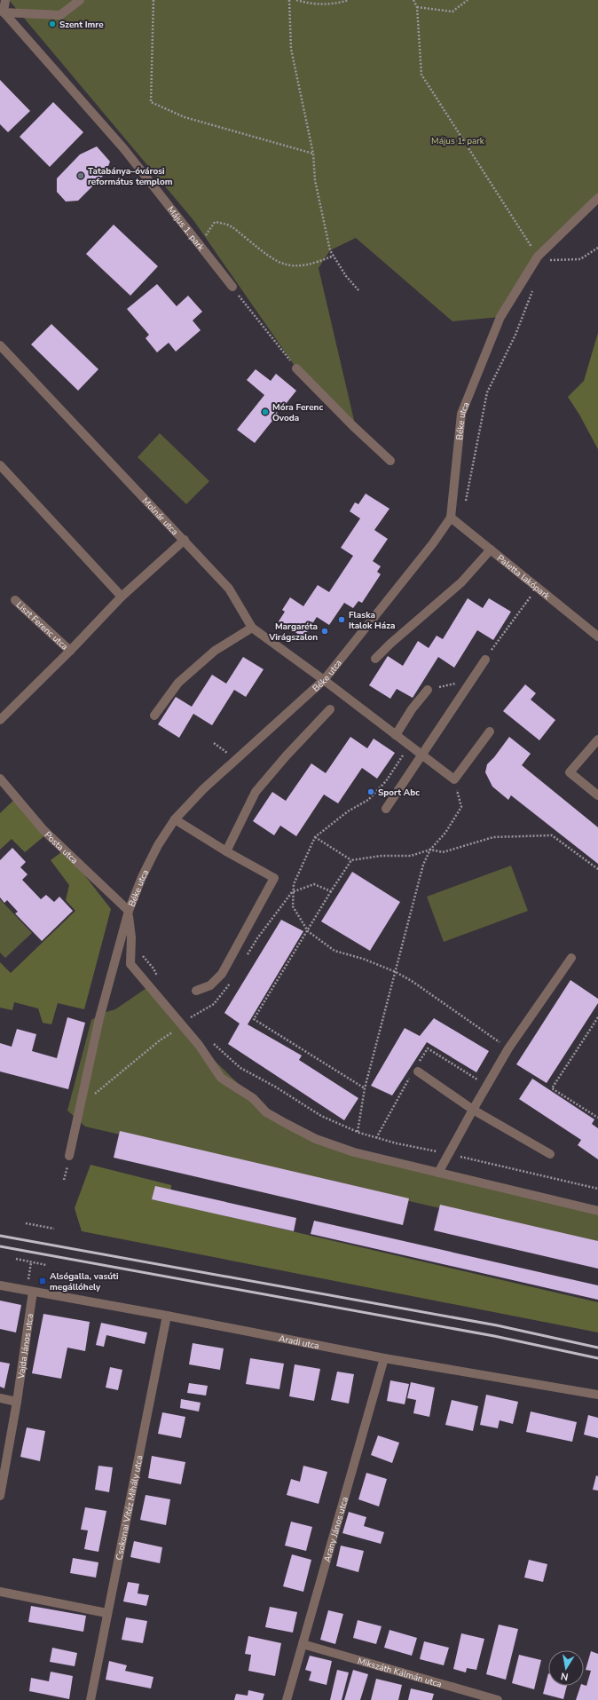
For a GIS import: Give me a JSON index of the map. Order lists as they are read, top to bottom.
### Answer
{
  "streets": {
    "street": [
      "Május 1. park",
      "Béke utca",
      "Molnár utca",
      "Paletta lakópark",
      "Liszt Ferenc utca",
      "Posta utca",
      "Aradi utca",
      "Vajda János utca",
      "Csokonai Vitéz Mihály utca",
      "Arany János utca",
      "Mikszáth Kálmán utca"
    ]
  },
  "crossings": [
    ["Béke utca", "Molnár utca"],
    ["Béke utca", "Paletta lakópark"],
    ["Béke utca", "Posta utca"],
    ["Aradi utca", "Vajda János utca"],
    ["Aradi utca", "Csokonai Vitéz Mihály utca"],
    ["Aradi utca", "Arany János utca"],
    ["Arany János utca", "Mikszáth Kálmán utca"]
  ],
  "parks": ["Május 1. park"],
  "places": {
    "other": [
      "Szent Imre",
      "Tatabánya–óvárosi református templom",
      "Móra Ferenc Óvoda",
      "Flaska Italok Háza",
      "Margaréta Virágszalon",
      "Sport Abc"
    ],
    "transit": ["Alsógalla, vasúti megállóhely"]
  },
  "north": "bottom"
}
